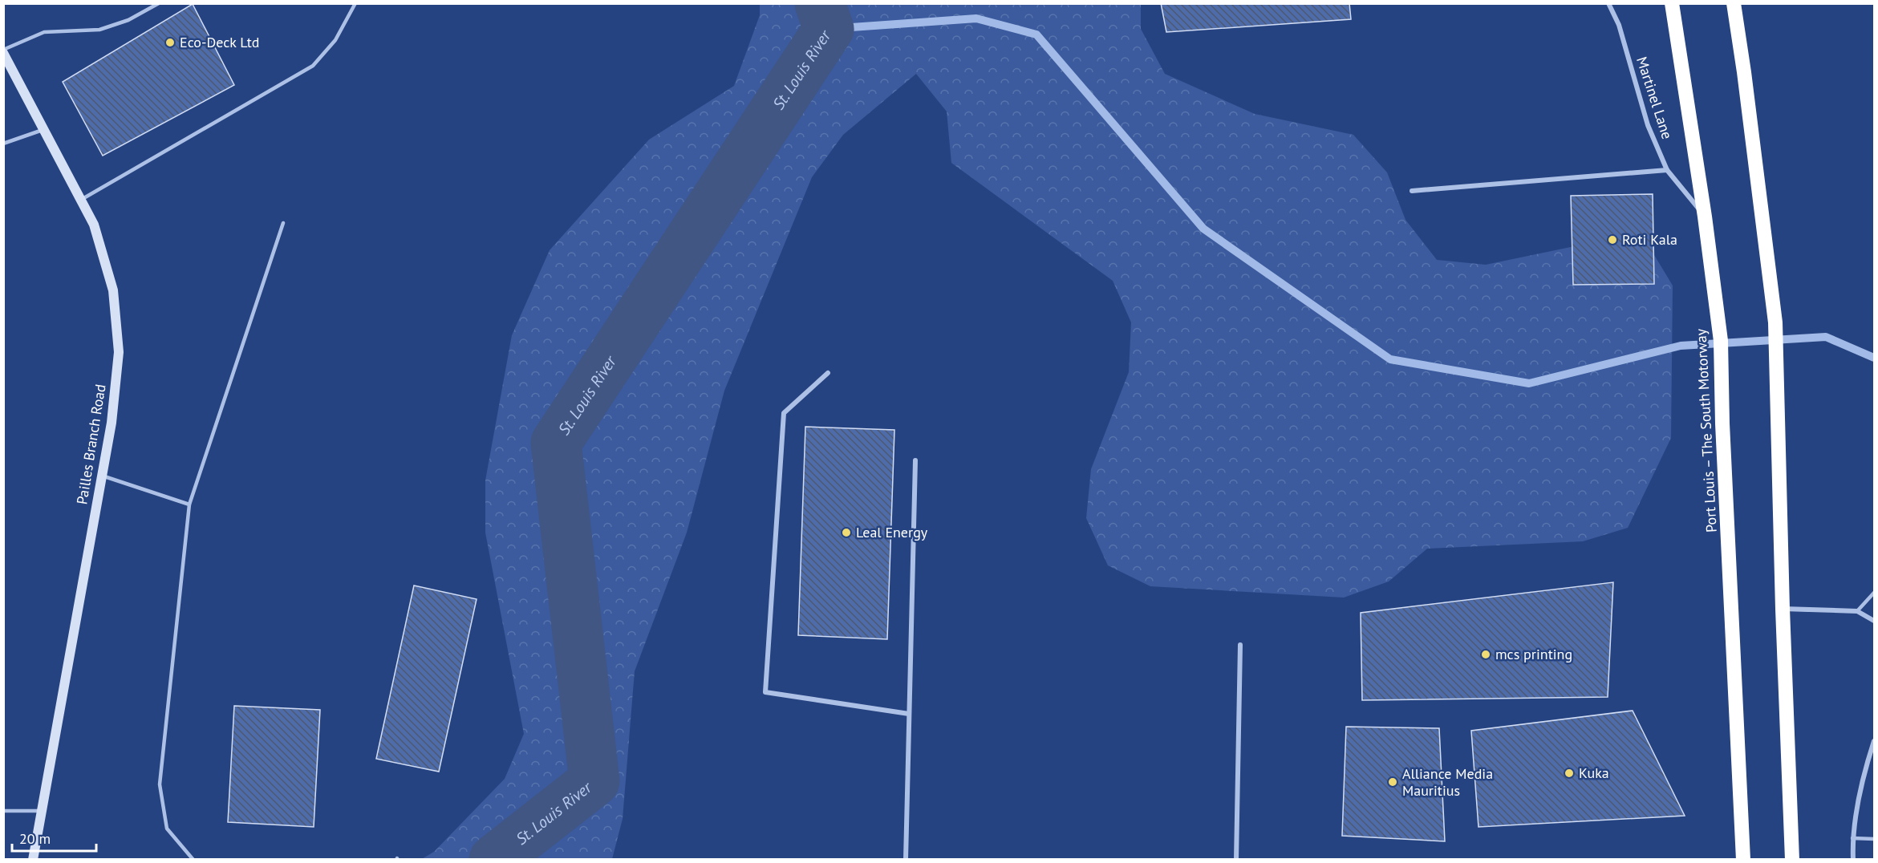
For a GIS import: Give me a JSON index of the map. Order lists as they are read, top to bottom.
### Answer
{
  "streets": {
    "highway": ["Port Louis – The South Motorway"],
    "main road": ["Pailles Branch Road"],
    "street": ["Martinel Lane"]
  },
  "crossings": [
    ["Martinel Lane", "Port Louis – The South Motorway"]
  ],
  "water": ["St. Louis River"],
  "places": [
    "Eco-Deck Ltd",
    "Roti Kala",
    "Leal Energy",
    "mcs printing",
    "Kuka",
    "Alliance Media Mauritius"
  ],
  "scale_bar": "20 m"
}
